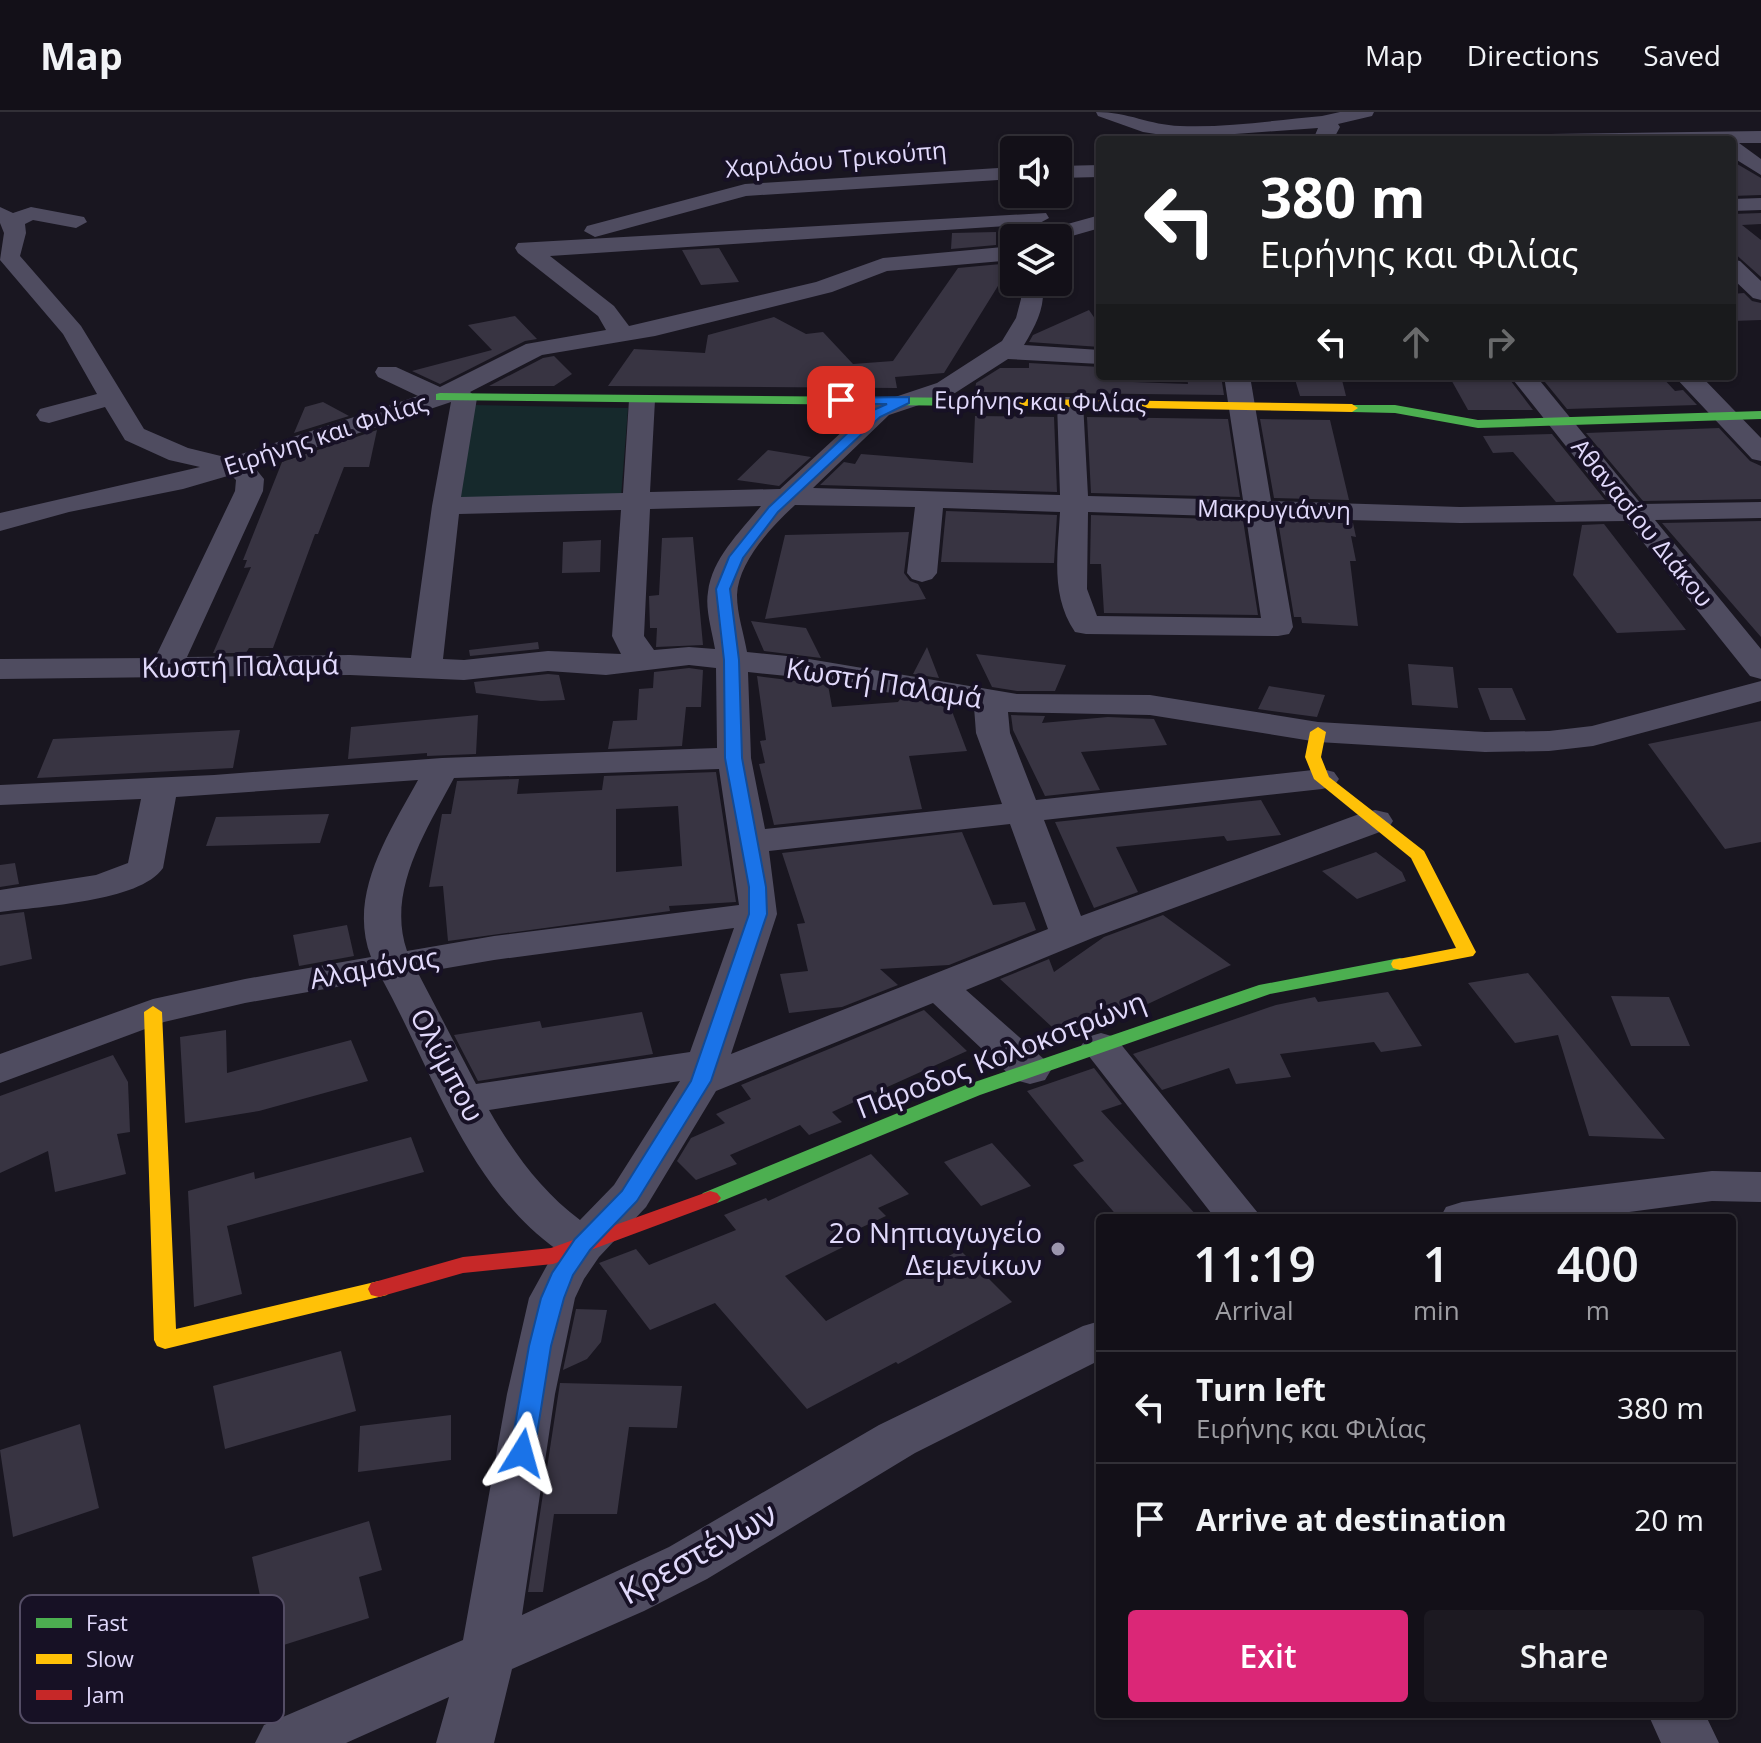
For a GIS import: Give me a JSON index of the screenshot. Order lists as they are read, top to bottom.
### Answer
{
  "streets": {
    "street": [
      "Χαριλάου Τρικούπη",
      "Ειρήνης και Φιλίας",
      "Μακρυγιάννη",
      "Αθανασίου Διάκου",
      "Κωστή Παλαμά",
      "Αλαμάνας",
      "Πάροδος Κολοκοτρώνη",
      "Ολύμπου",
      "Κρεστένων"
    ]
  },
  "crossings": [
    ["Ειρήνης και Φιλίας", "Αθανασίου Διάκου"],
    ["Μακρυγιάννη", "Αθανασίου Διάκου"],
    ["Αλαμάνας", "Πάροδος Κολοκοτρώνη"],
    ["Αλαμάνας", "Ολύμπου"],
    ["Πάροδος Κολοκοτρώνη", "Ολύμπου"]
  ],
  "places": ["2ο Νηπιαγωγείο Δεμενίκων"],
  "legend": ["Fast", "Slow", "Jam"],
  "page": {
    "header": "Map",
    "nav": ["Map", "Directions", "Saved"],
    "turn": ["380 m", "Ειρήνης και Φιλίας"],
    "eta": [
      "11:19",
      "Arrival",
      "1",
      "min",
      "400",
      "m"
    ],
    "list": [
      {
        "name": "Turn left",
        "note": "Ειρήνης και Φιλίας",
        "value": "380 m"
      },
      {
        "name": "Arrive at destination",
        "value": "20 m"
      }
    ],
    "buttons": ["Exit", "Share"]
  }
}
